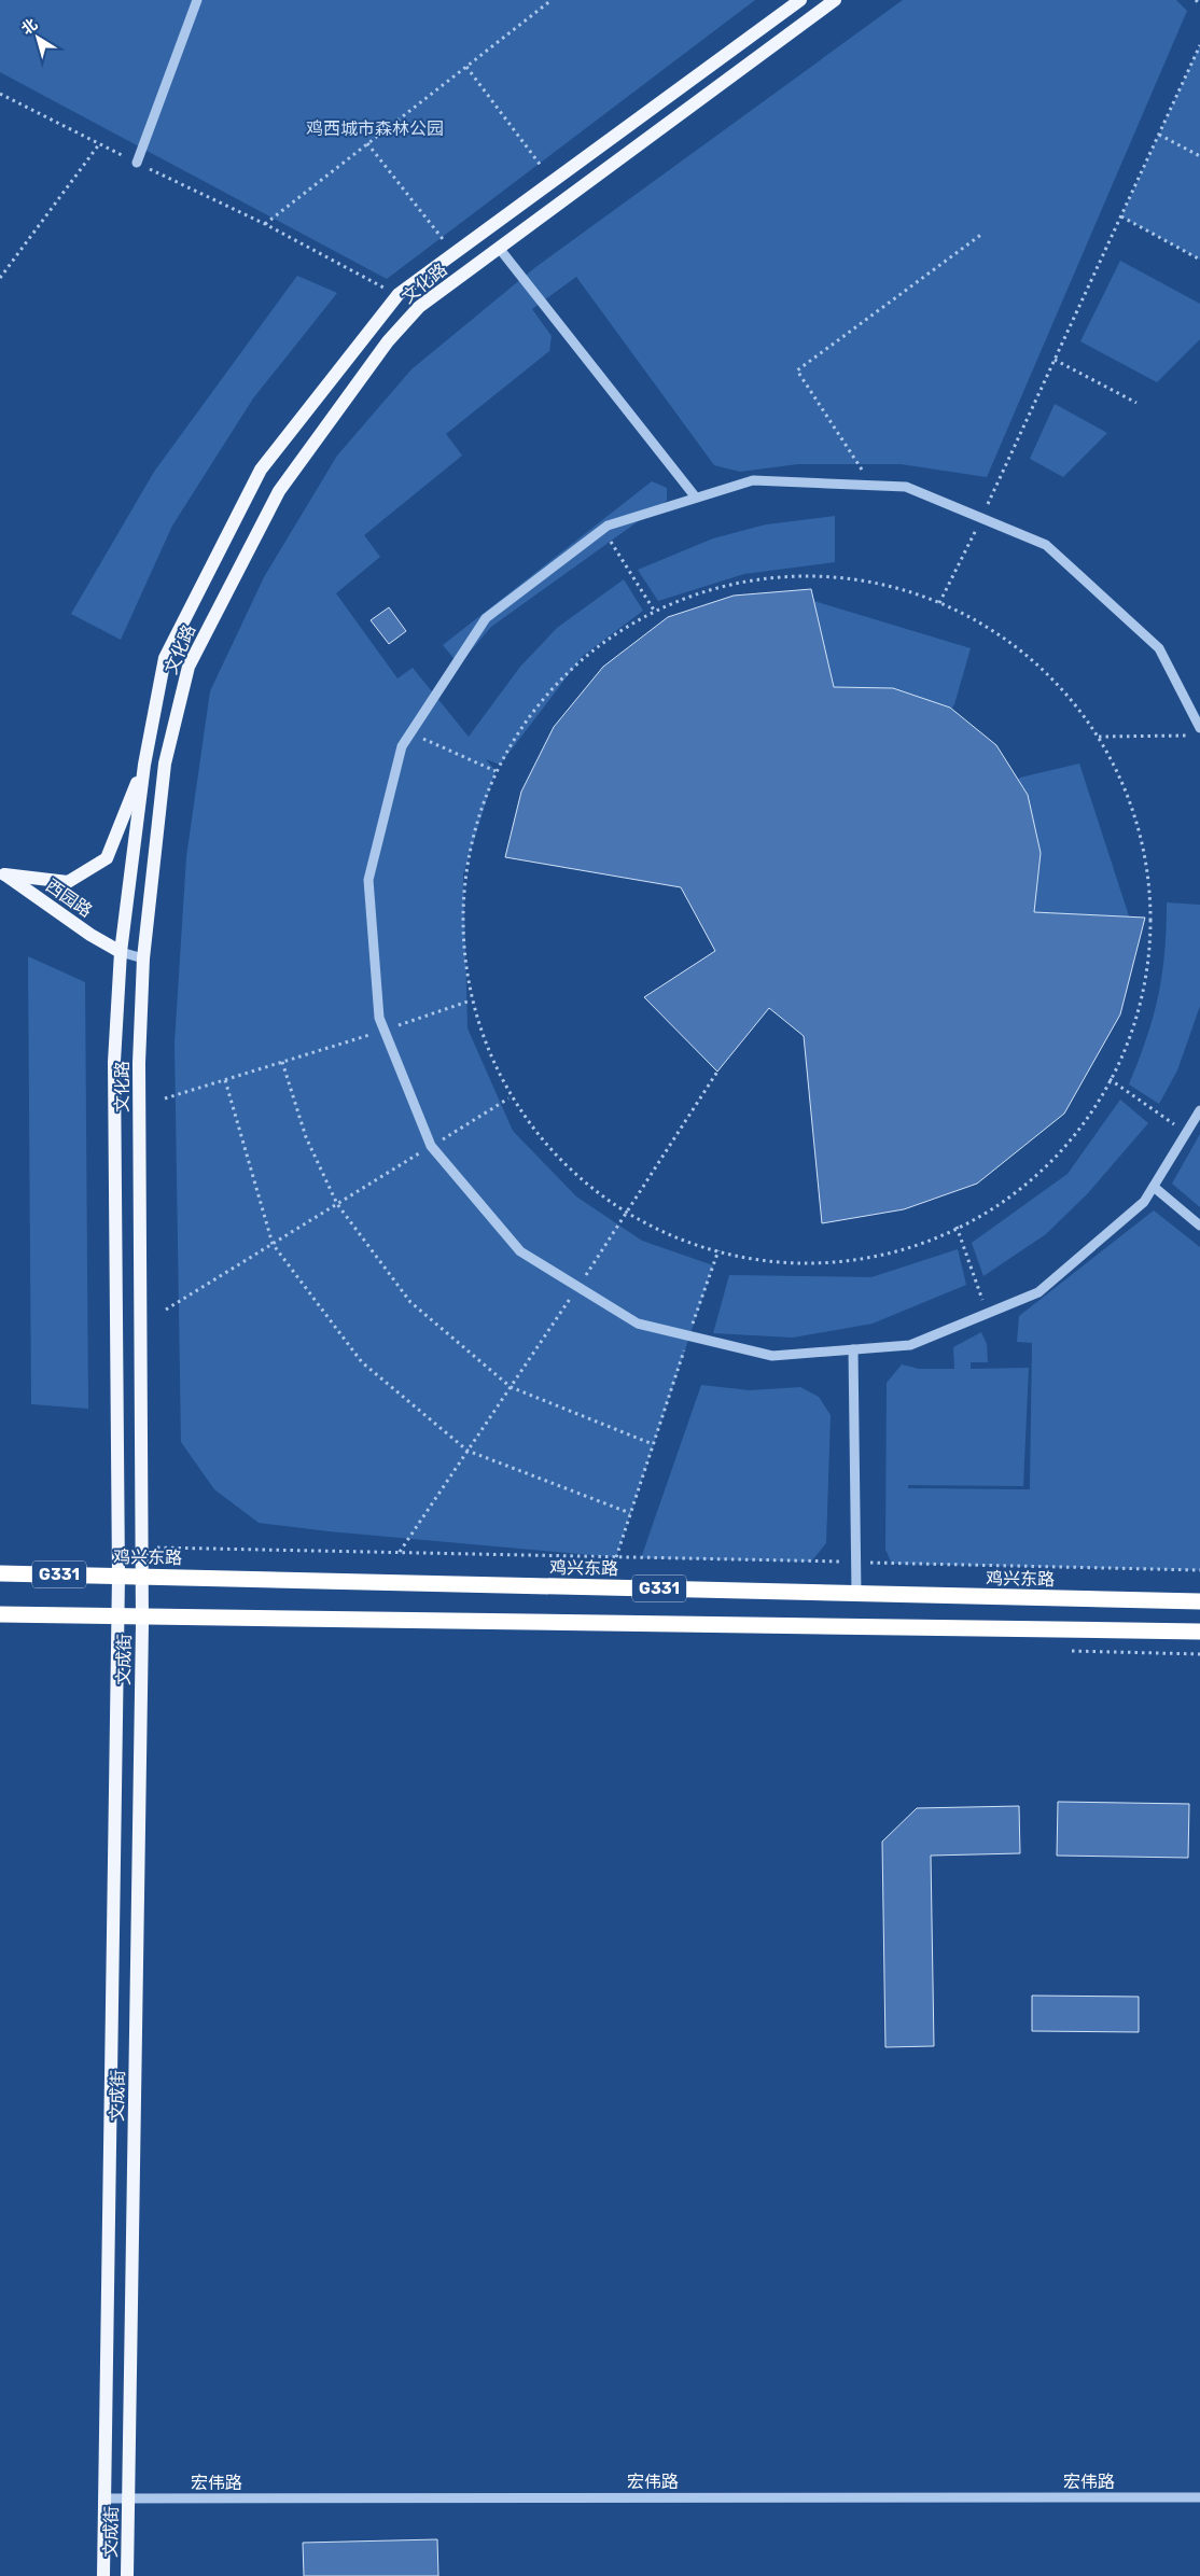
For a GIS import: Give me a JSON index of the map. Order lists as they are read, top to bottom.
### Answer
{
  "streets": {
    "highway": ["鸡兴东路", "G331"],
    "main road": ["文化路", "西园路", "文成街"],
    "street": ["宏伟路"]
  },
  "crossings": [
    ["文化路", "西园路"],
    ["文化路", "鸡兴东路"],
    ["文化路", "G331"],
    ["文化路", "文成街"],
    ["G331", "文成街"],
    ["文成街", "宏伟路"]
  ],
  "parks": ["鸡西城市森林公园"],
  "north": "top left"
}
